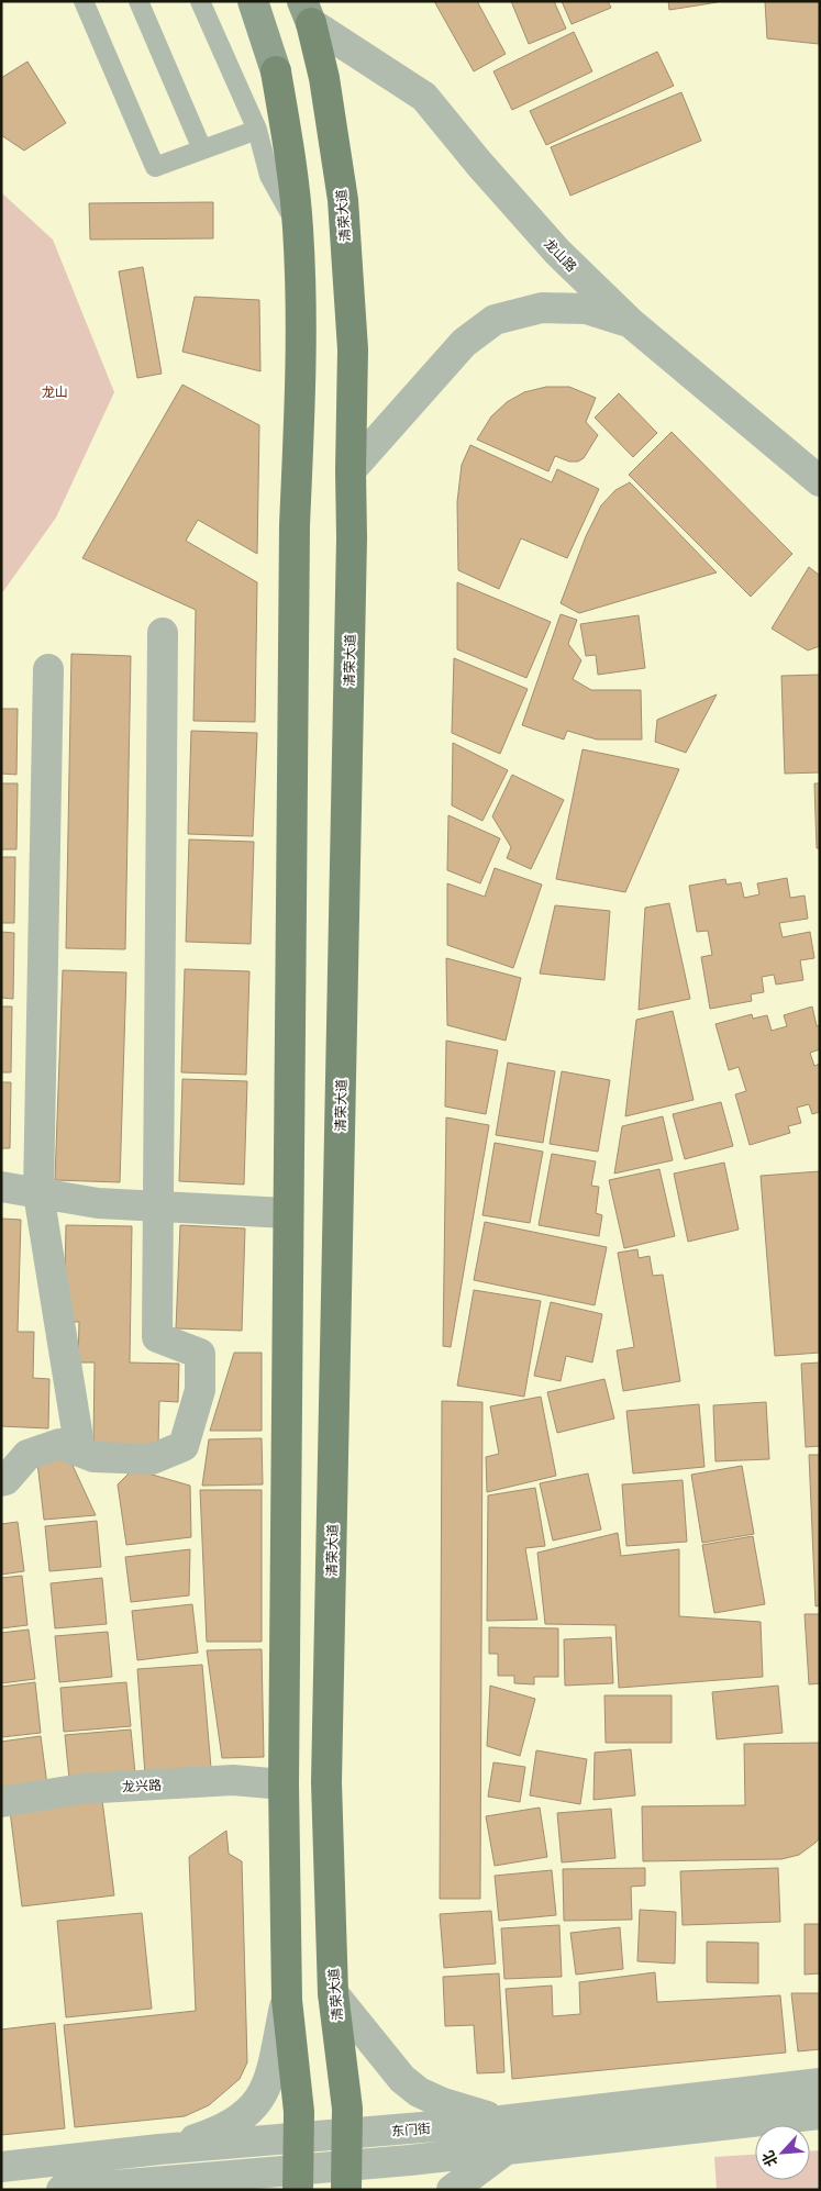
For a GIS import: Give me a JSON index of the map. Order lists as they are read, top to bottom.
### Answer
{
  "streets": {
    "main road": ["清荣大道"],
    "street": ["龙山路", "龙兴路", "东门街"]
  },
  "crossings": [
    ["清荣大道", "龙山路"],
    ["清荣大道", "东门街"]
  ],
  "parks": ["龙山"],
  "north": "bottom left"
}
